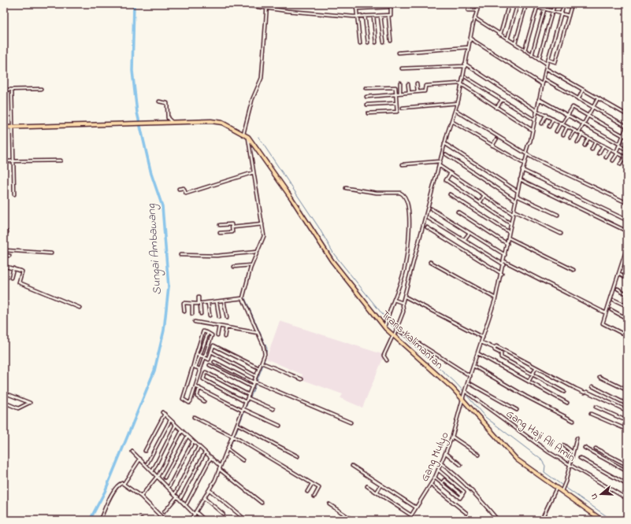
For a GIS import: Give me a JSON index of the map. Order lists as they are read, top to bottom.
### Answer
{
  "streets": {
    "highway": ["Trans Kalimantan"],
    "street": ["Gang Haji Ali Amin", "Gang Mulyo"]
  },
  "crossings": [
    ["Trans Kalimantan", "Gang Mulyo"],
    ["Gang Haji Ali Amin", "Gang Mulyo"]
  ],
  "water": ["Sungai Ambawang"],
  "north": "left"
}
